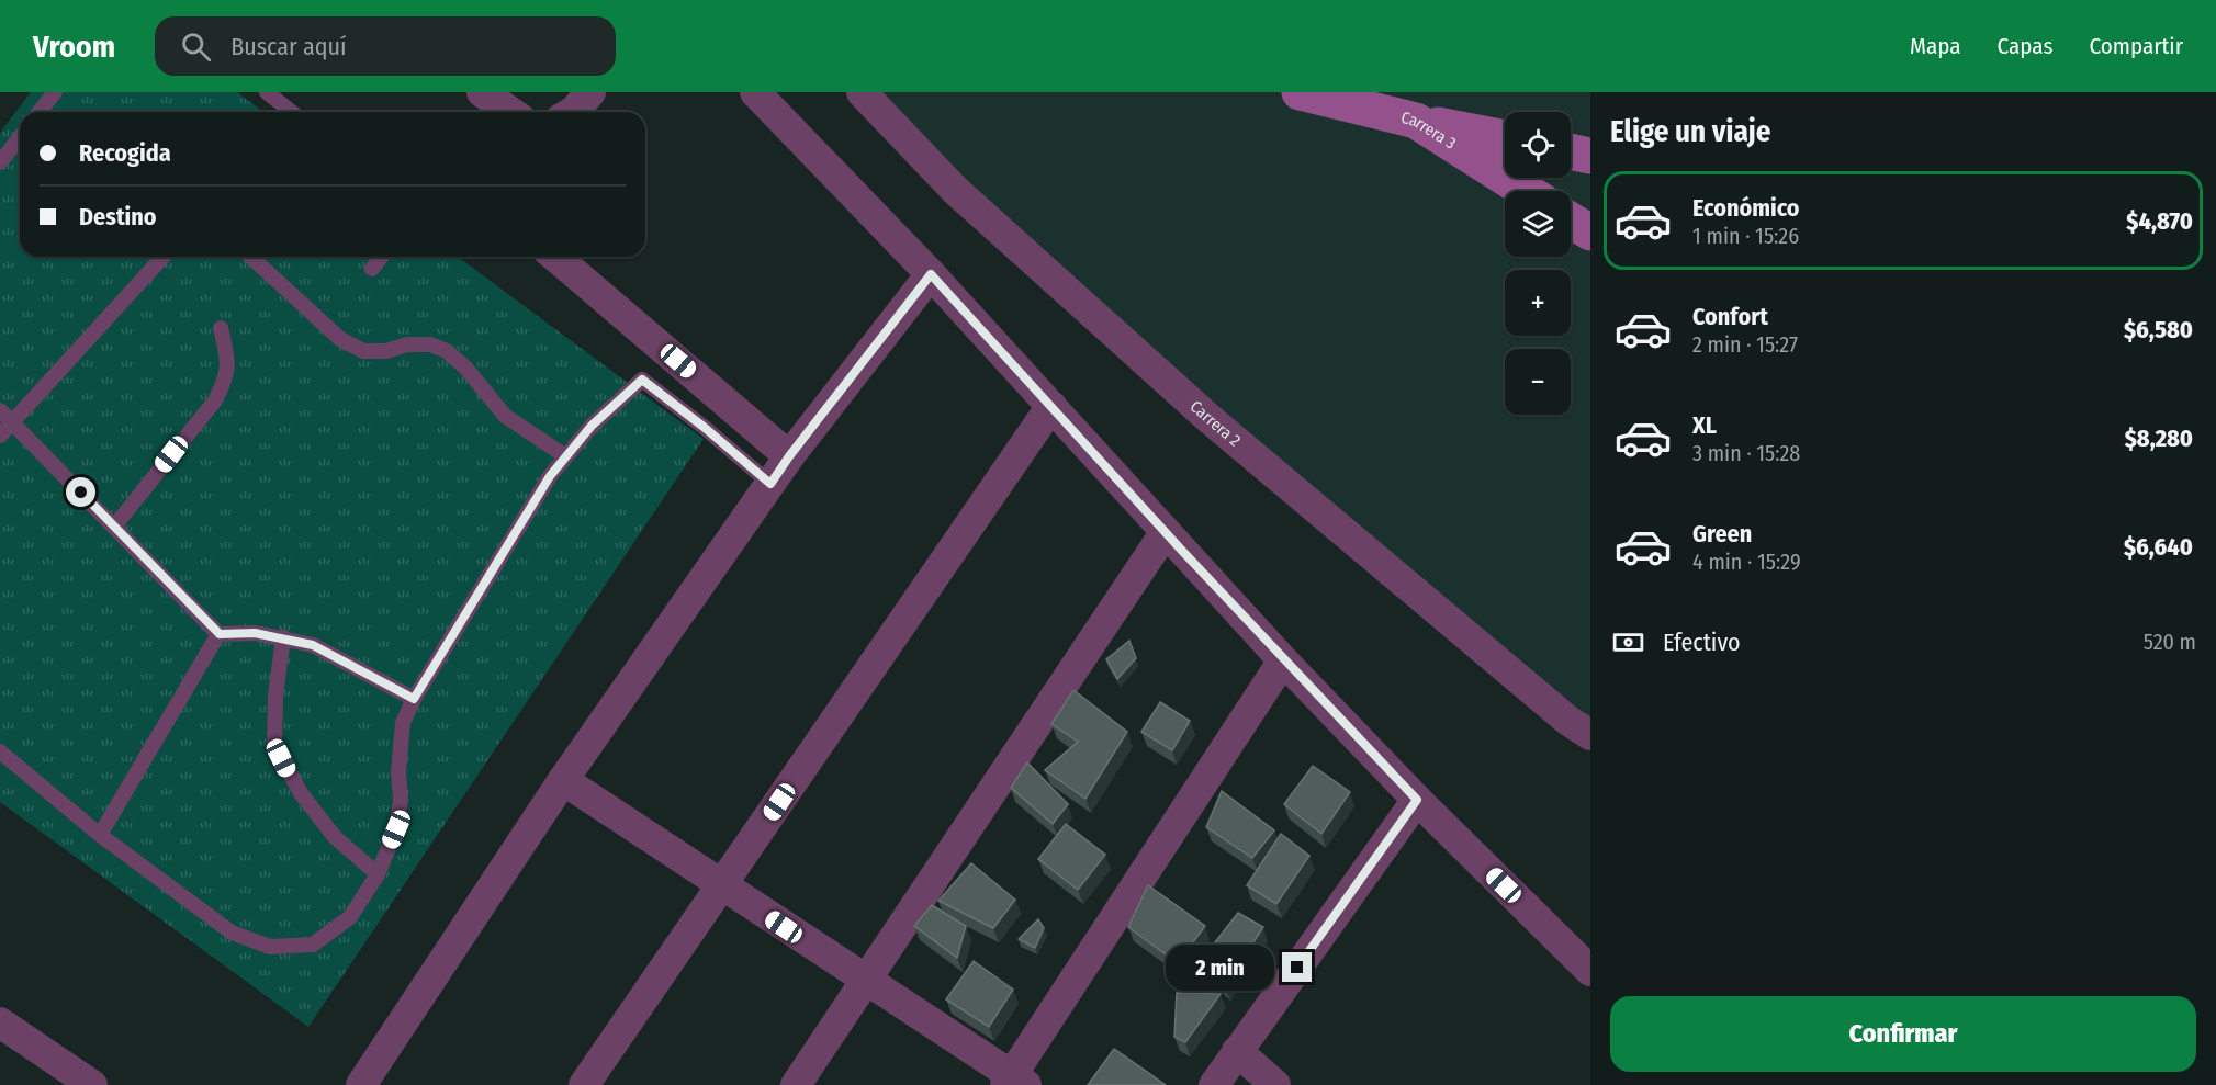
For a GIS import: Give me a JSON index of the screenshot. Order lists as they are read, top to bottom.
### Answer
{
  "streets": {
    "street": ["Carrera 3", "Carrera 2"]
  },
  "page": {
    "header": "Vroom",
    "search": "Buscar aquí",
    "nav": ["Mapa", "Capas", "Compartir"],
    "heading": "Elige un viaje",
    "map_buttons": ["+", "−"],
    "banner": ["Recogida", "Destino"],
    "list": [
      {
        "name": "Económico",
        "note": "1 min · 15:26",
        "value": "$4,870"
      },
      {
        "name": "Confort",
        "note": "2 min · 15:27",
        "value": "$6,580"
      },
      {
        "name": "XL",
        "note": "3 min · 15:28",
        "value": "$8,280"
      },
      {
        "name": "Green",
        "note": "4 min · 15:29",
        "value": "$6,640"
      }
    ],
    "pay": ["Efectivo", "520 m"],
    "bubble": "2 min",
    "buttons": "Confirmar"
  }
}
